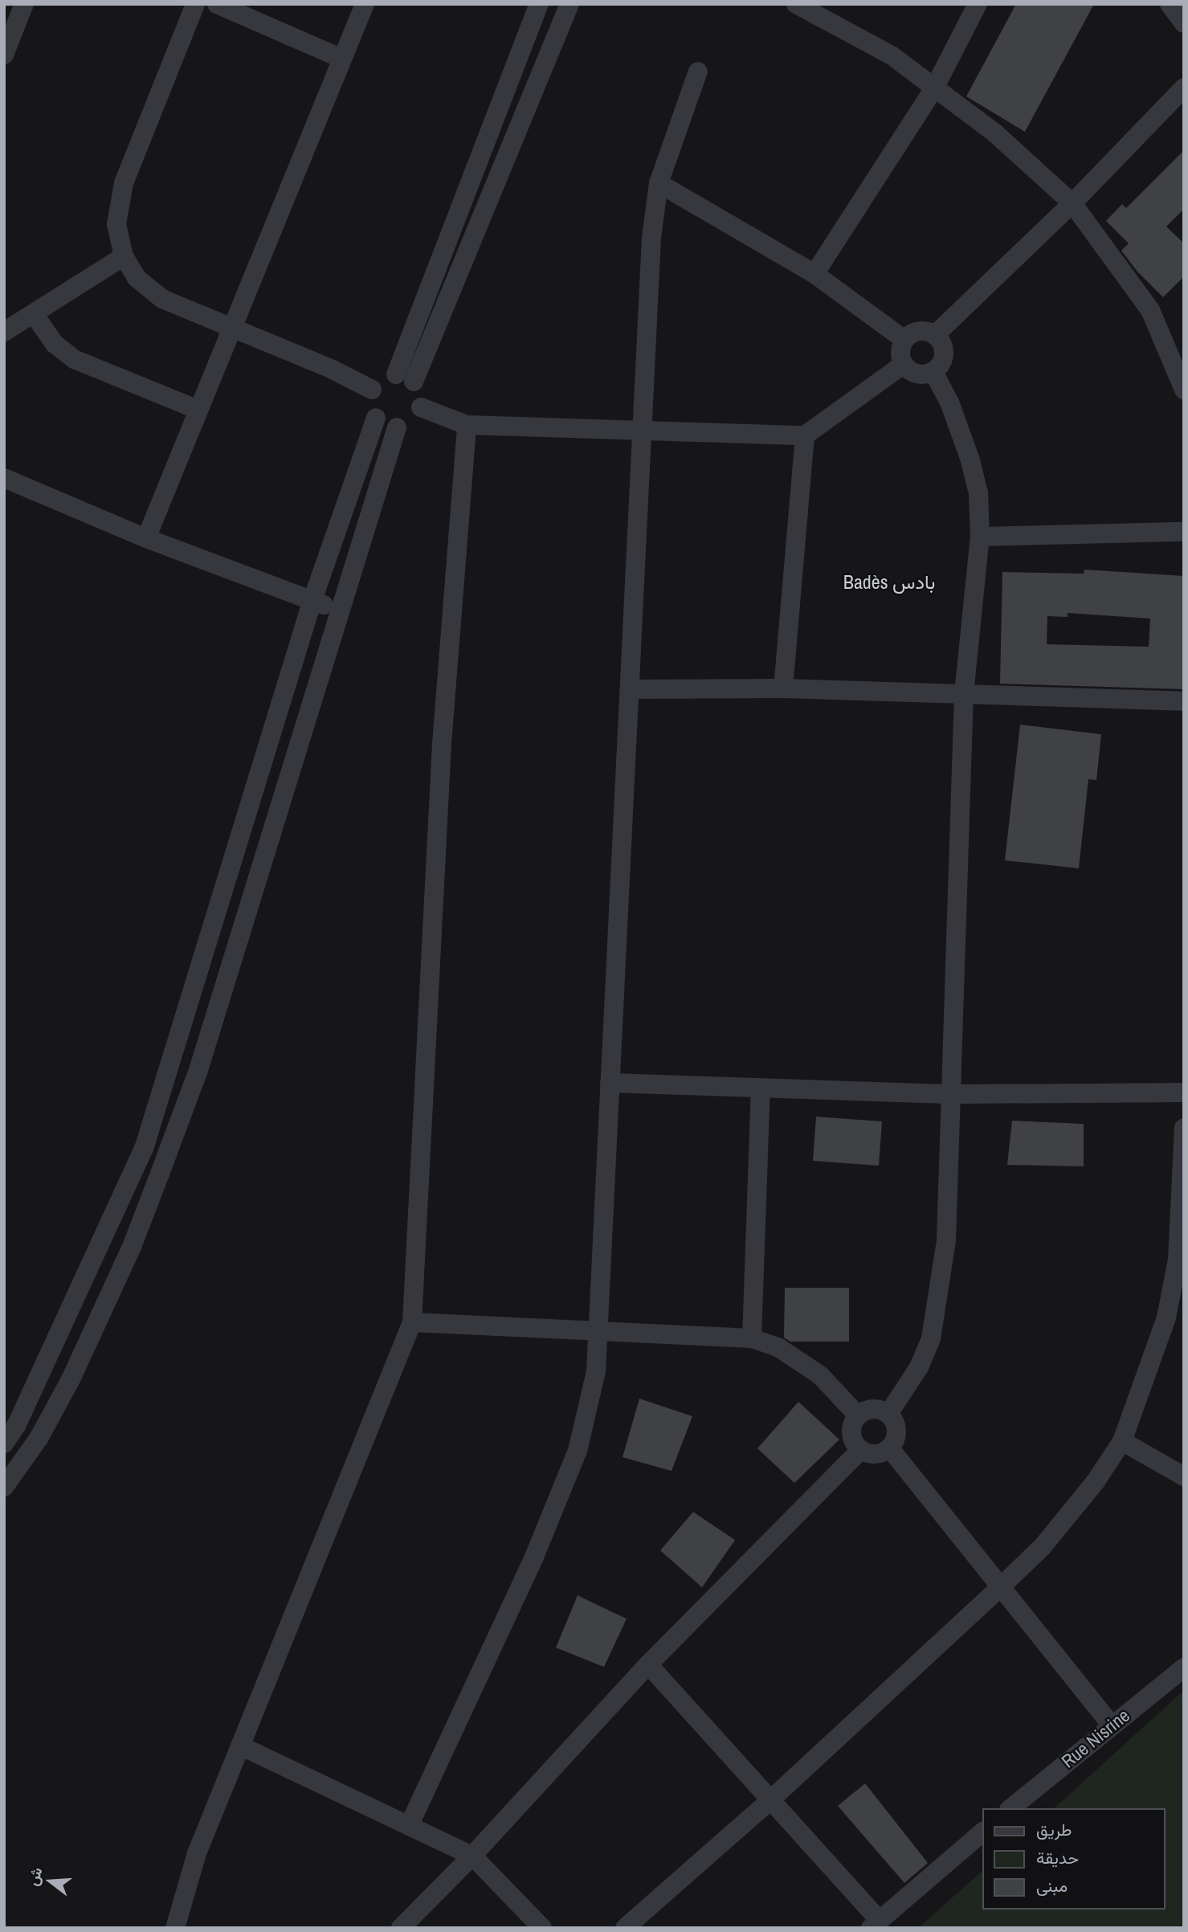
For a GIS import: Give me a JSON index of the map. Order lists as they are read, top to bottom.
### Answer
{
  "streets": {
    "street": ["Rue Nisrine"]
  },
  "districts": ["Badès بادس"],
  "legend": ["طريق", "حديقة", "مبنى"],
  "north": "left"
}
